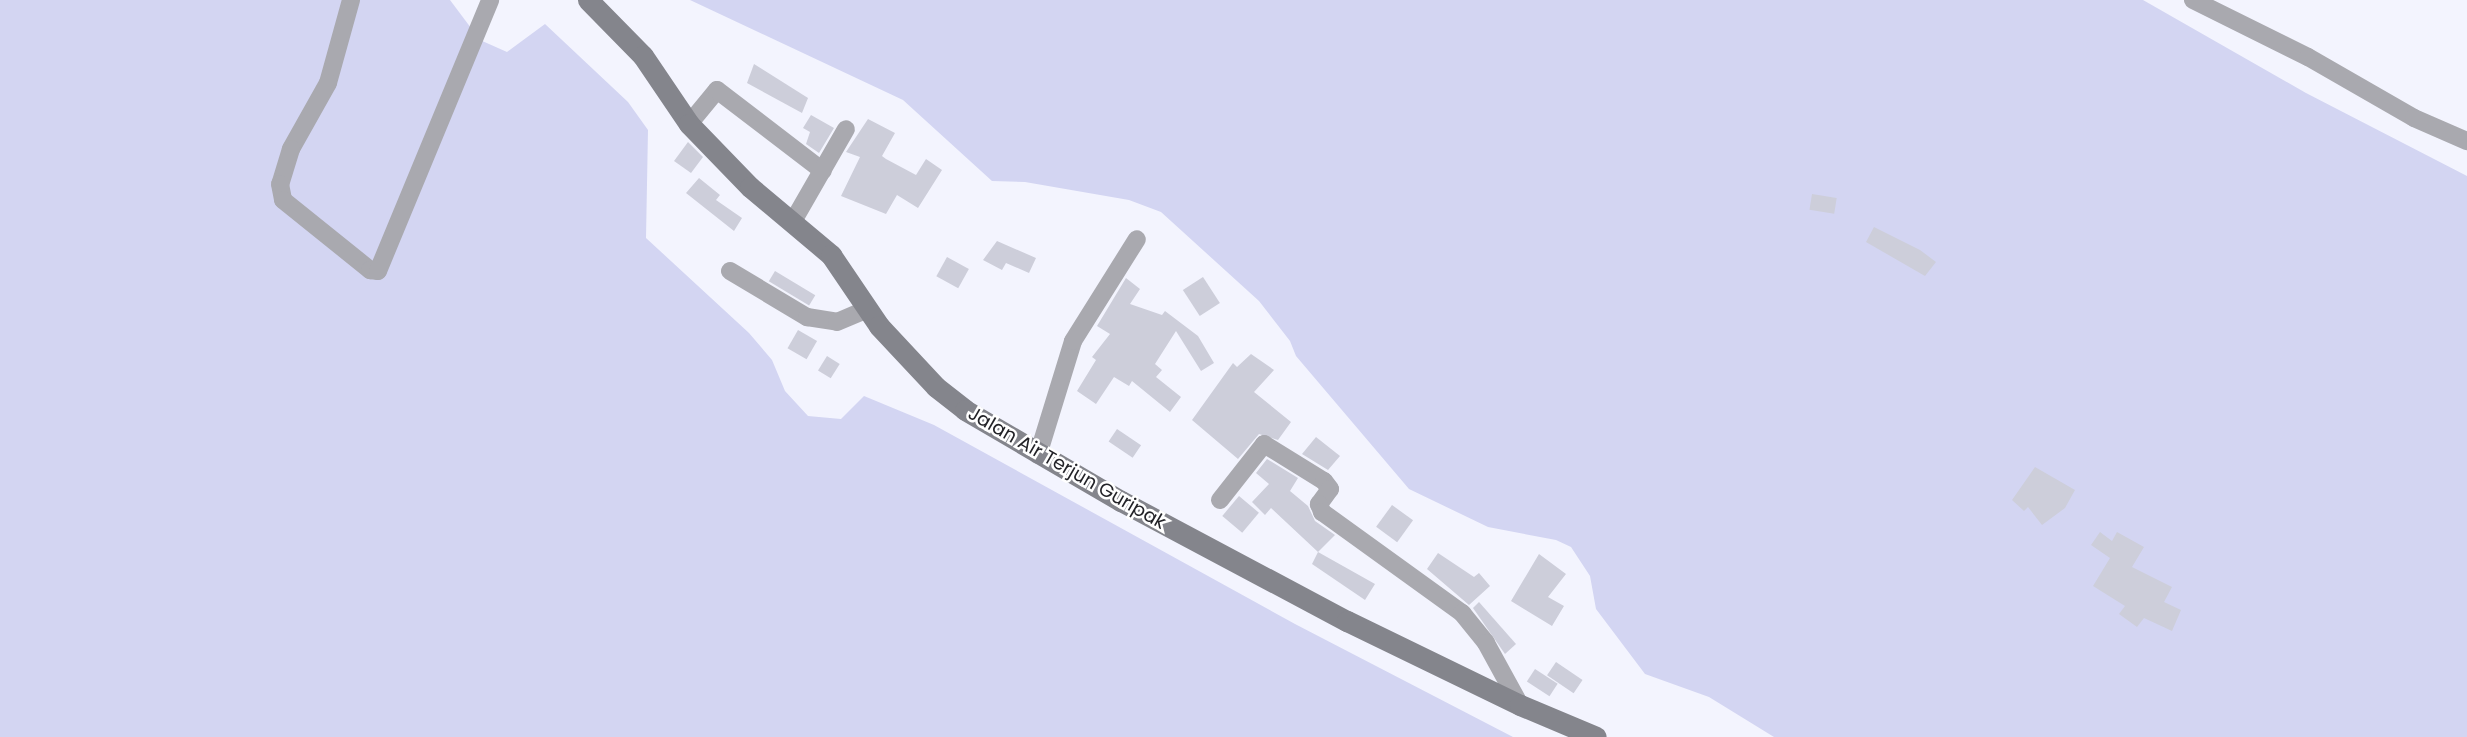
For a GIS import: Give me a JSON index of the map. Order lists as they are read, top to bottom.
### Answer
{
  "streets": {
    "street": ["Jalan Air Terjun Guripak"]
  }
}
